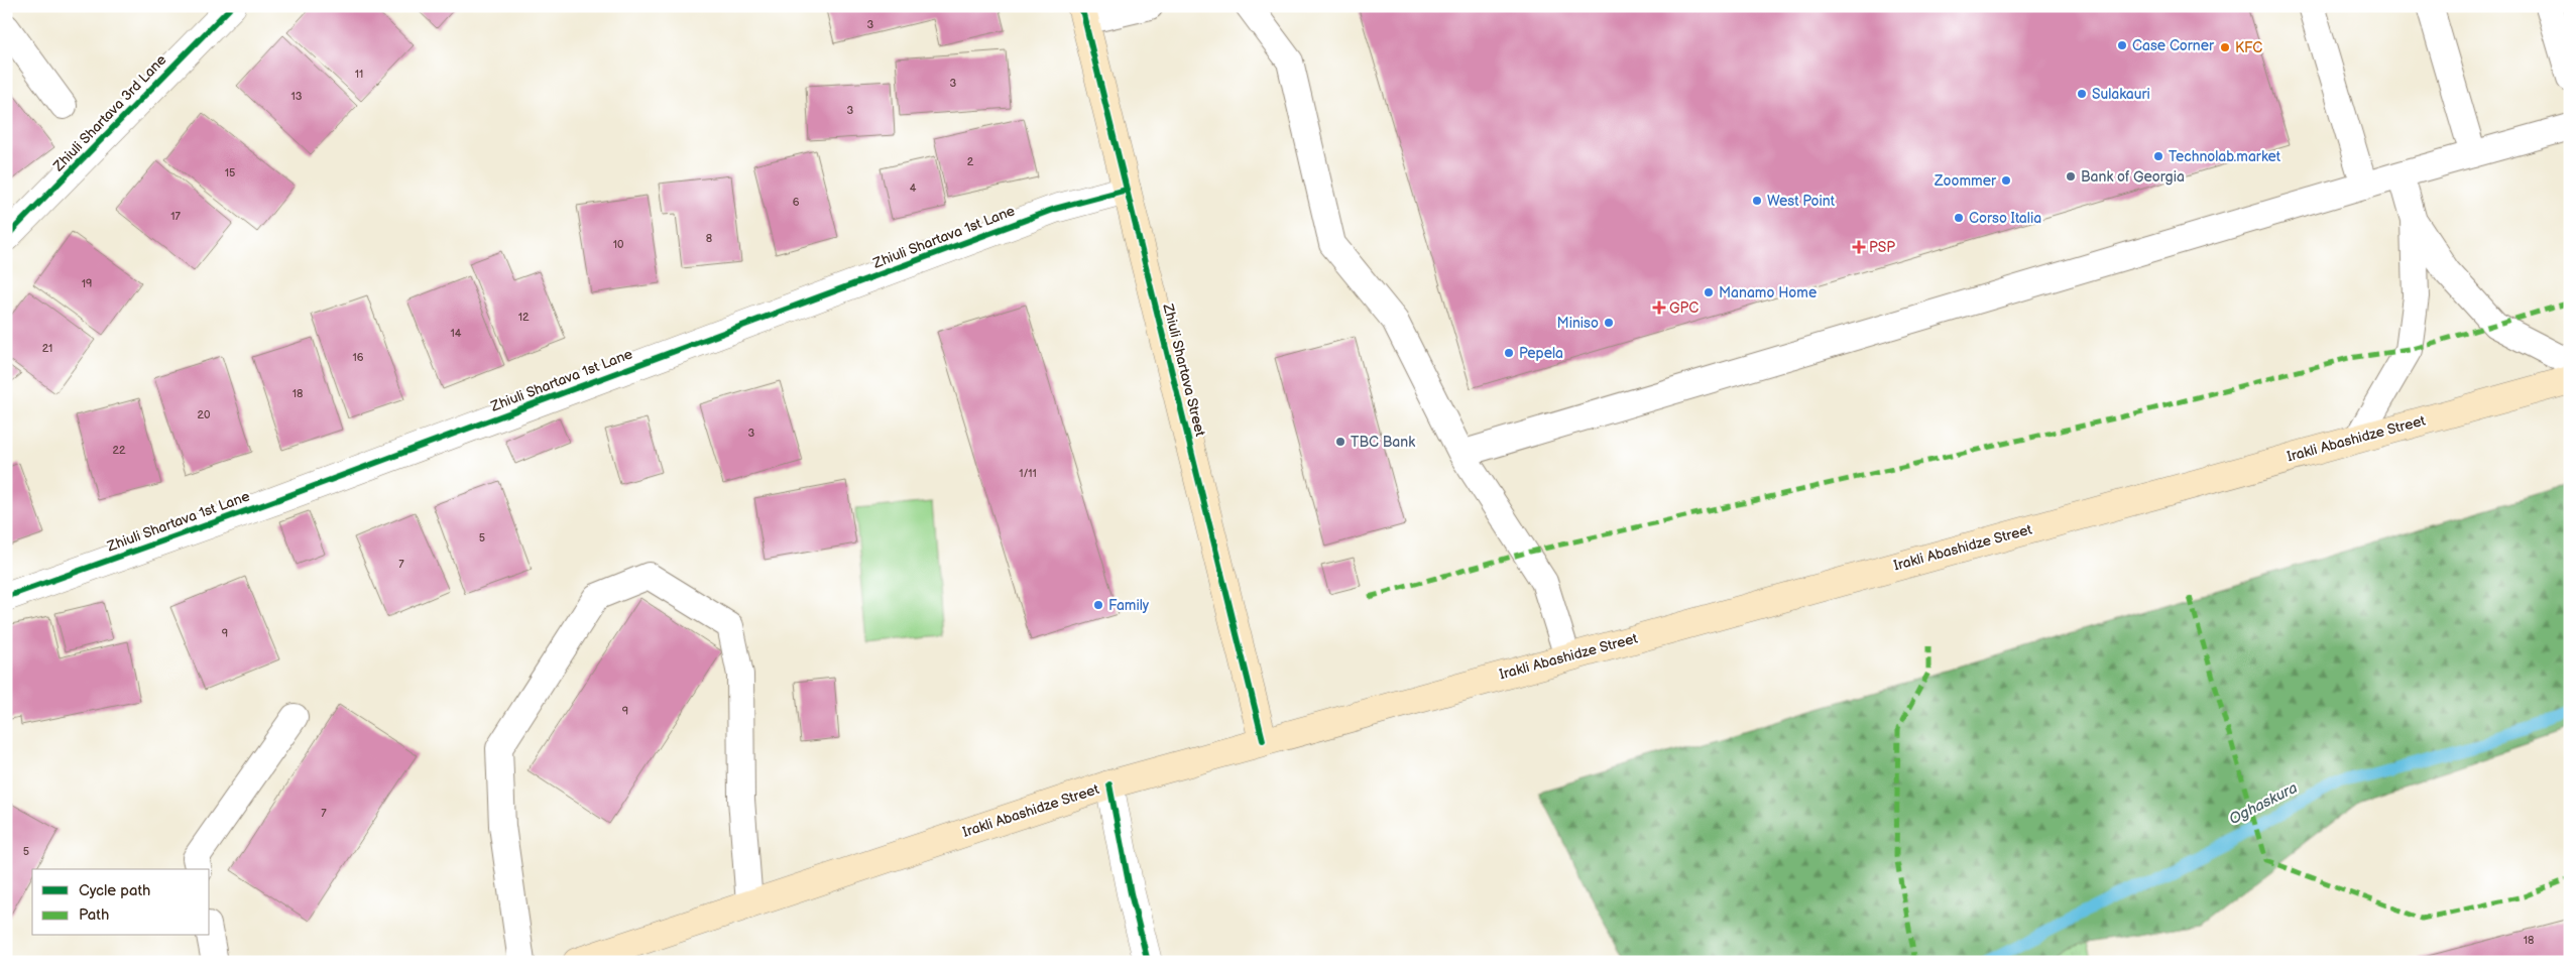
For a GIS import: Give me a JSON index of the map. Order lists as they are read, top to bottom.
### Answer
{
  "streets": {
    "main road": ["Zhiuli Shartava Street", "Irakli Abashidze Street"],
    "street": ["Zhiuli Shartava 3rd Lane", "Zhiuli Shartava 1st Lane"]
  },
  "crossings": [
    ["Zhiuli Shartava 1st Lane", "Zhiuli Shartava Street"],
    ["Zhiuli Shartava Street", "Irakli Abashidze Street"]
  ],
  "water": ["Oghaskura"],
  "places": {
    "other": [
      "Case Corner",
      "KFC",
      "Sulakauri",
      "Technolab.market",
      "Bank of Georgia",
      "Zoommer",
      "West Point",
      "Corso Italia",
      "Manamo Home",
      "Miniso",
      "Pepela",
      "TBC Bank",
      "Family"
    ],
    "health": ["PSP", "GPC"]
  },
  "house_numbers": [
    "3",
    "11",
    "3",
    "13",
    "3",
    "2",
    "15",
    "4",
    "6",
    "17",
    "8",
    "10",
    "19",
    "12",
    "14",
    "21",
    "16",
    "18",
    "20",
    "3",
    "22",
    "1/11",
    "5",
    "7",
    "9",
    "9",
    "7",
    "5",
    "18"
  ],
  "legend": ["Cycle path", "Path"]
}
